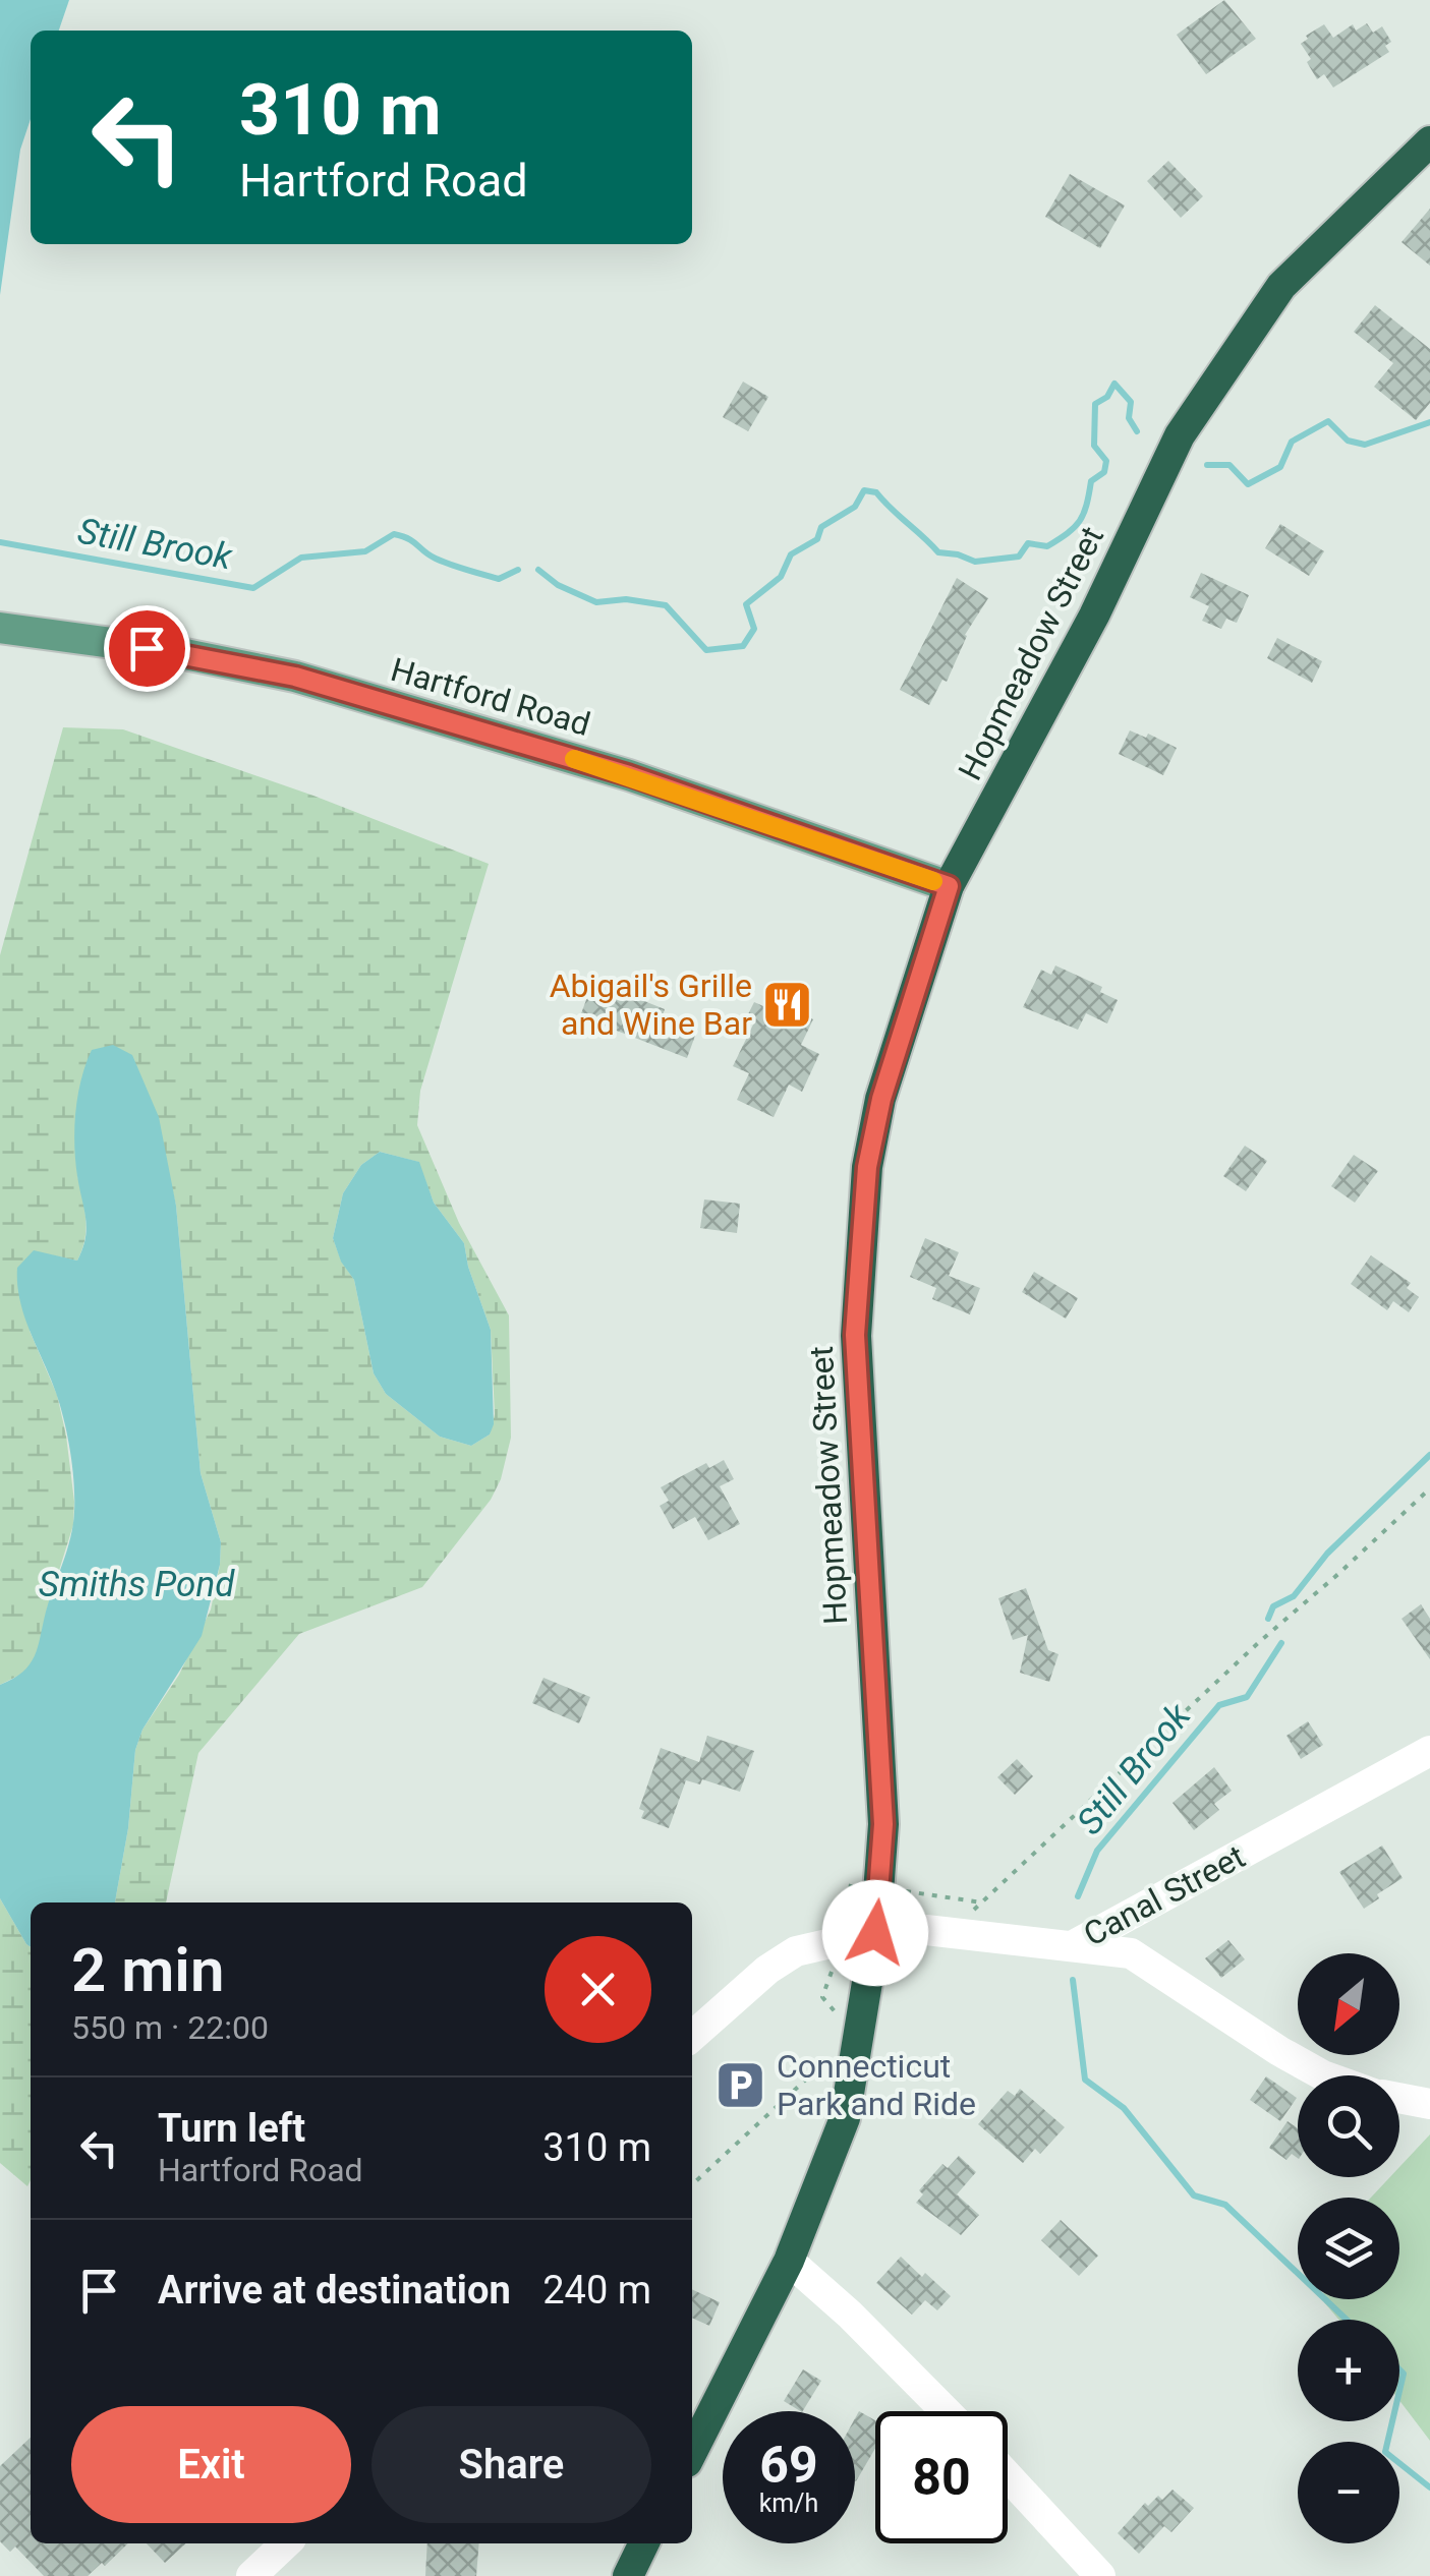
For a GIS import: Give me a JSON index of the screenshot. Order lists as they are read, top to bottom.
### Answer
{
  "streets": {
    "highway": ["Hopmeadow Street"],
    "main road": ["Hartford Road"],
    "street": ["Canal Street"]
  },
  "crossings": [
    ["Hopmeadow Street", "Hartford Road"],
    ["Hopmeadow Street", "Canal Street"]
  ],
  "water": ["Still Brook", "Smiths Pond"],
  "places": {
    "restaurant": ["Abigail's Grille and Wine Bar"],
    "parking": ["Connecticut Park and Ride"]
  },
  "north": "bottom left",
  "page": {
    "turn": ["310 m", "Hartford Road"],
    "heading": ["2 min", "550 m · 22:00"],
    "map_buttons": ["+", "−"],
    "list": [
      {
        "name": "Turn left",
        "note": "Hartford Road",
        "value": "310 m"
      },
      {
        "name": "Arrive at destination",
        "value": "240 m"
      }
    ],
    "buttons": ["Exit", "Share"],
    "speed": "69 km/h",
    "limit": "80"
  }
}
